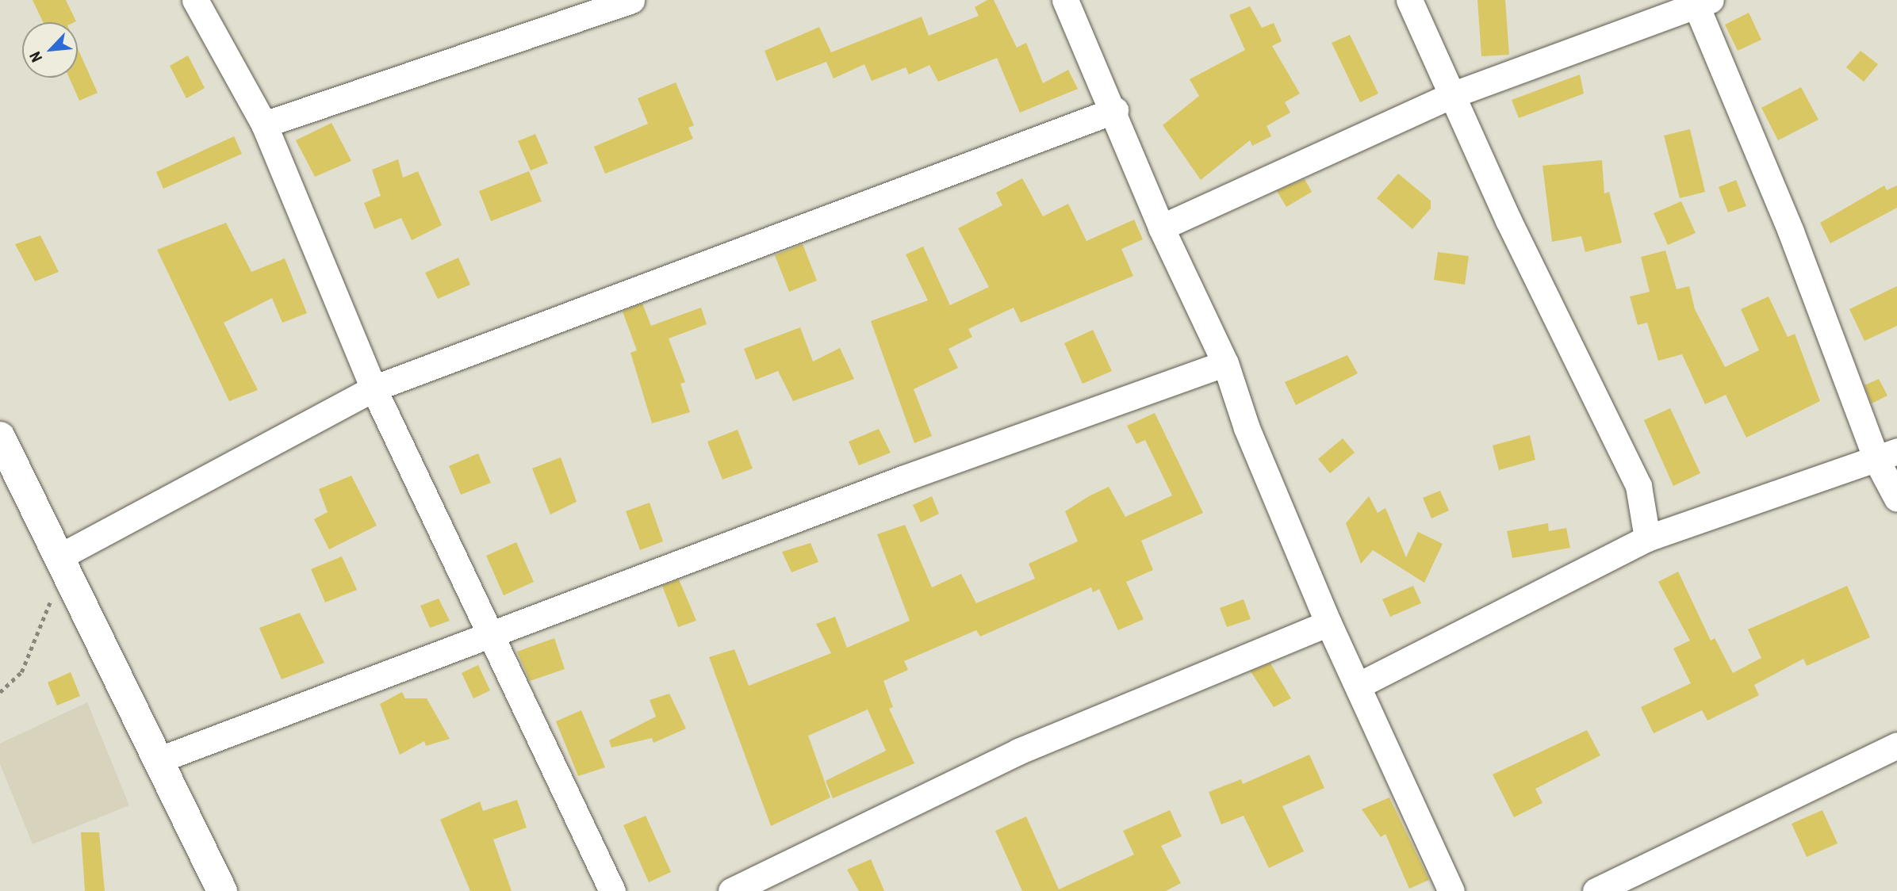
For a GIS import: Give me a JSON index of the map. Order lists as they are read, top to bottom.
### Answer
{
  "north": "bottom left"
}
